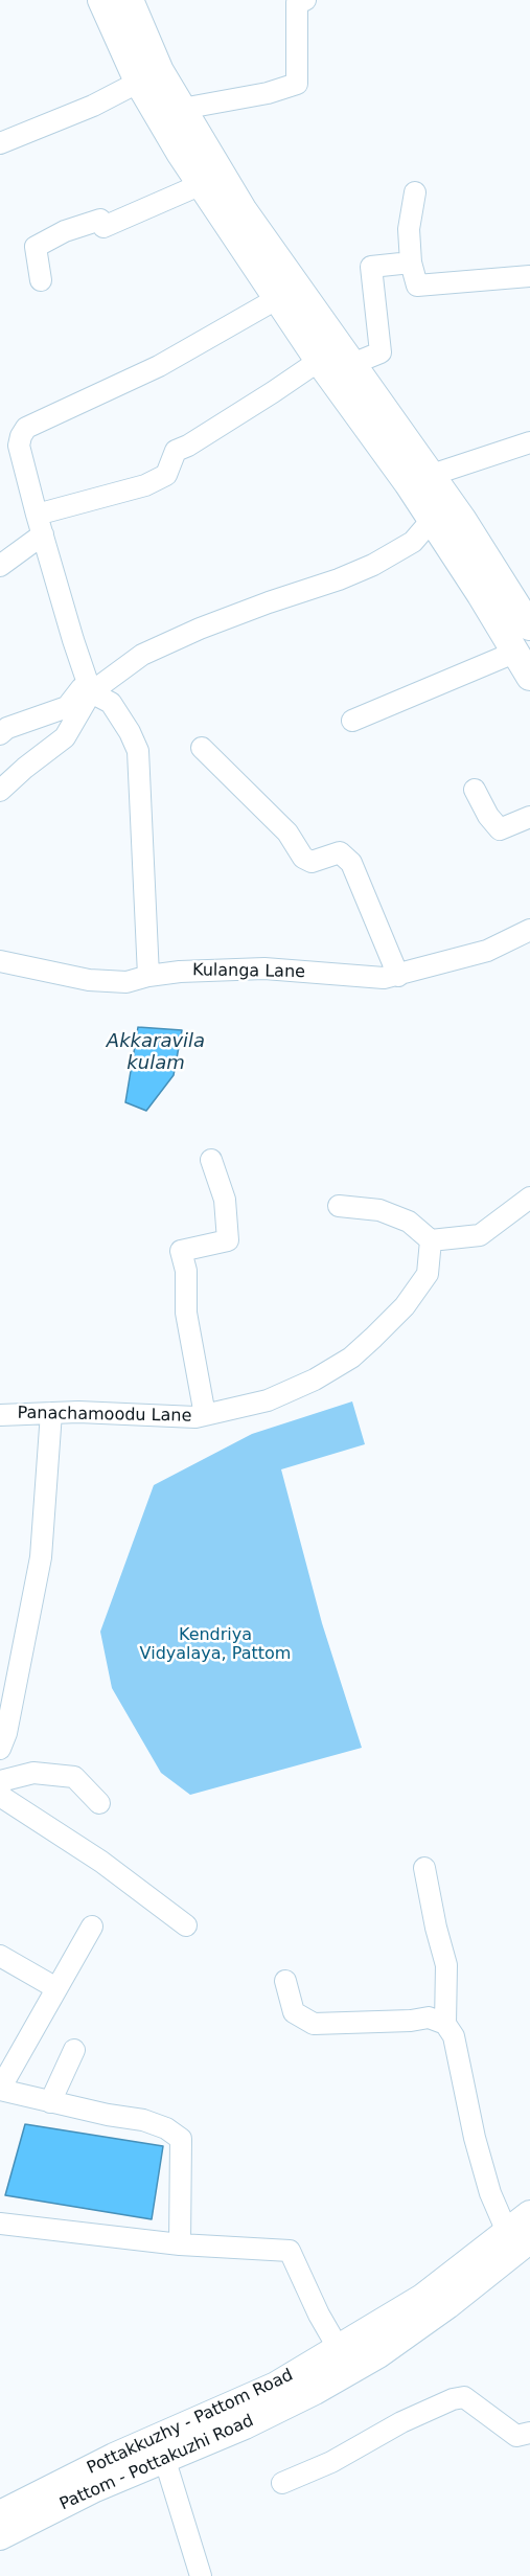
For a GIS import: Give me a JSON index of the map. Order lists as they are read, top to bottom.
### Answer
{
  "streets": {
    "main road": ["Pottakkuzhy - Pattom Road", "Pattom - Pottakuzhi Road"],
    "street": ["Kulanga Lane", "Panachamoodu Lane"]
  },
  "crossings": [
    ["Pottakkuzhy - Pattom Road", "Pattom - Pottakuzhi Road"]
  ],
  "water": ["Akkaravila kulam"],
  "parks": ["Kendriya Vidyalaya, Pattom"]
}
